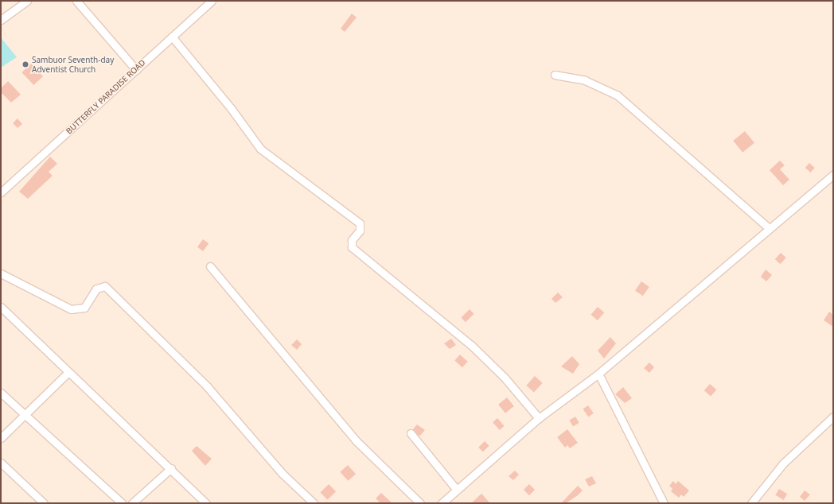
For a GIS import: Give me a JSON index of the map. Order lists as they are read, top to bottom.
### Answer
{
  "streets": {
    "street": ["BUTTERFLY PARADISE ROAD"]
  },
  "places": ["Sambuor Seventh-day Adventist Church"]
}
